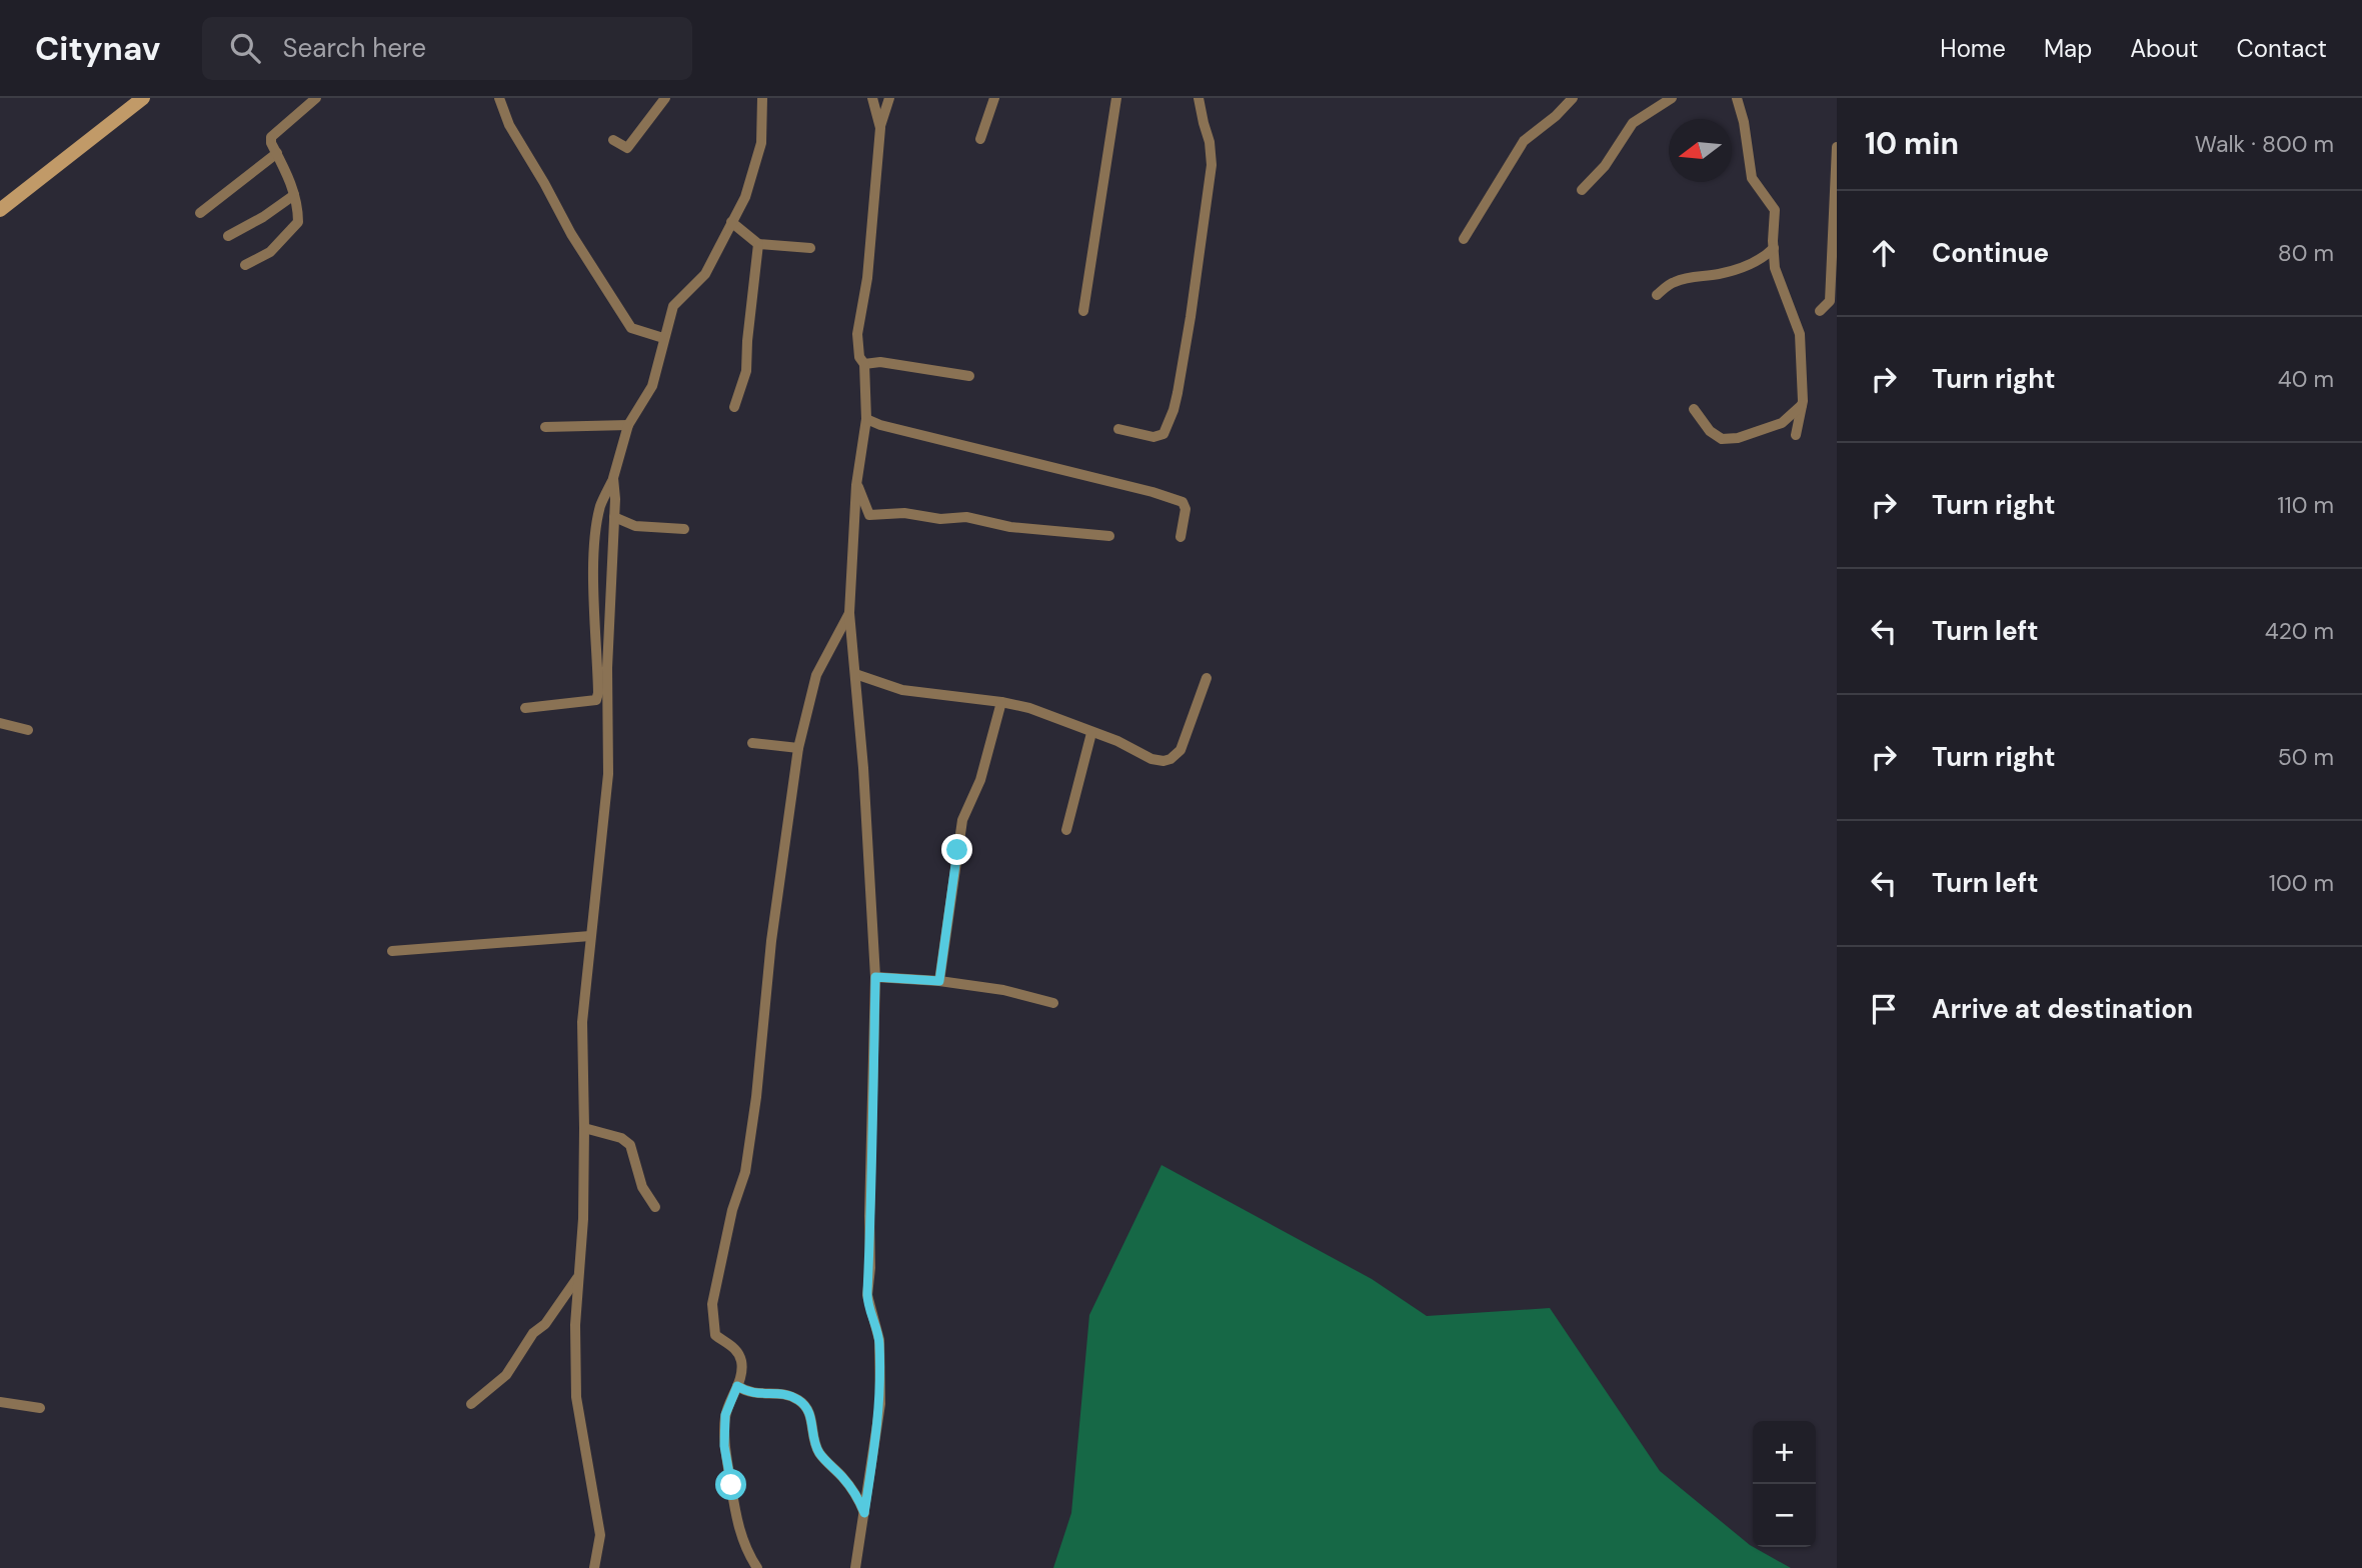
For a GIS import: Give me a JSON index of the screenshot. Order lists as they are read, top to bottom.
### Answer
{
  "north": "left",
  "page": {
    "header": "Citynav",
    "search": "Search here",
    "nav": [
      "Home",
      "Map",
      "About",
      "Contact"
    ],
    "heading": ["10 min", "Walk · 800 m"],
    "list": [
      ["Continue", "80 m"],
      ["Turn right", "40 m"],
      ["Turn right", "110 m"],
      ["Turn left", "420 m"],
      ["Turn right", "50 m"],
      ["Turn left", "100 m"],
      "Arrive at destination"
    ],
    "map_buttons": ["+", "−"]
  }
}
